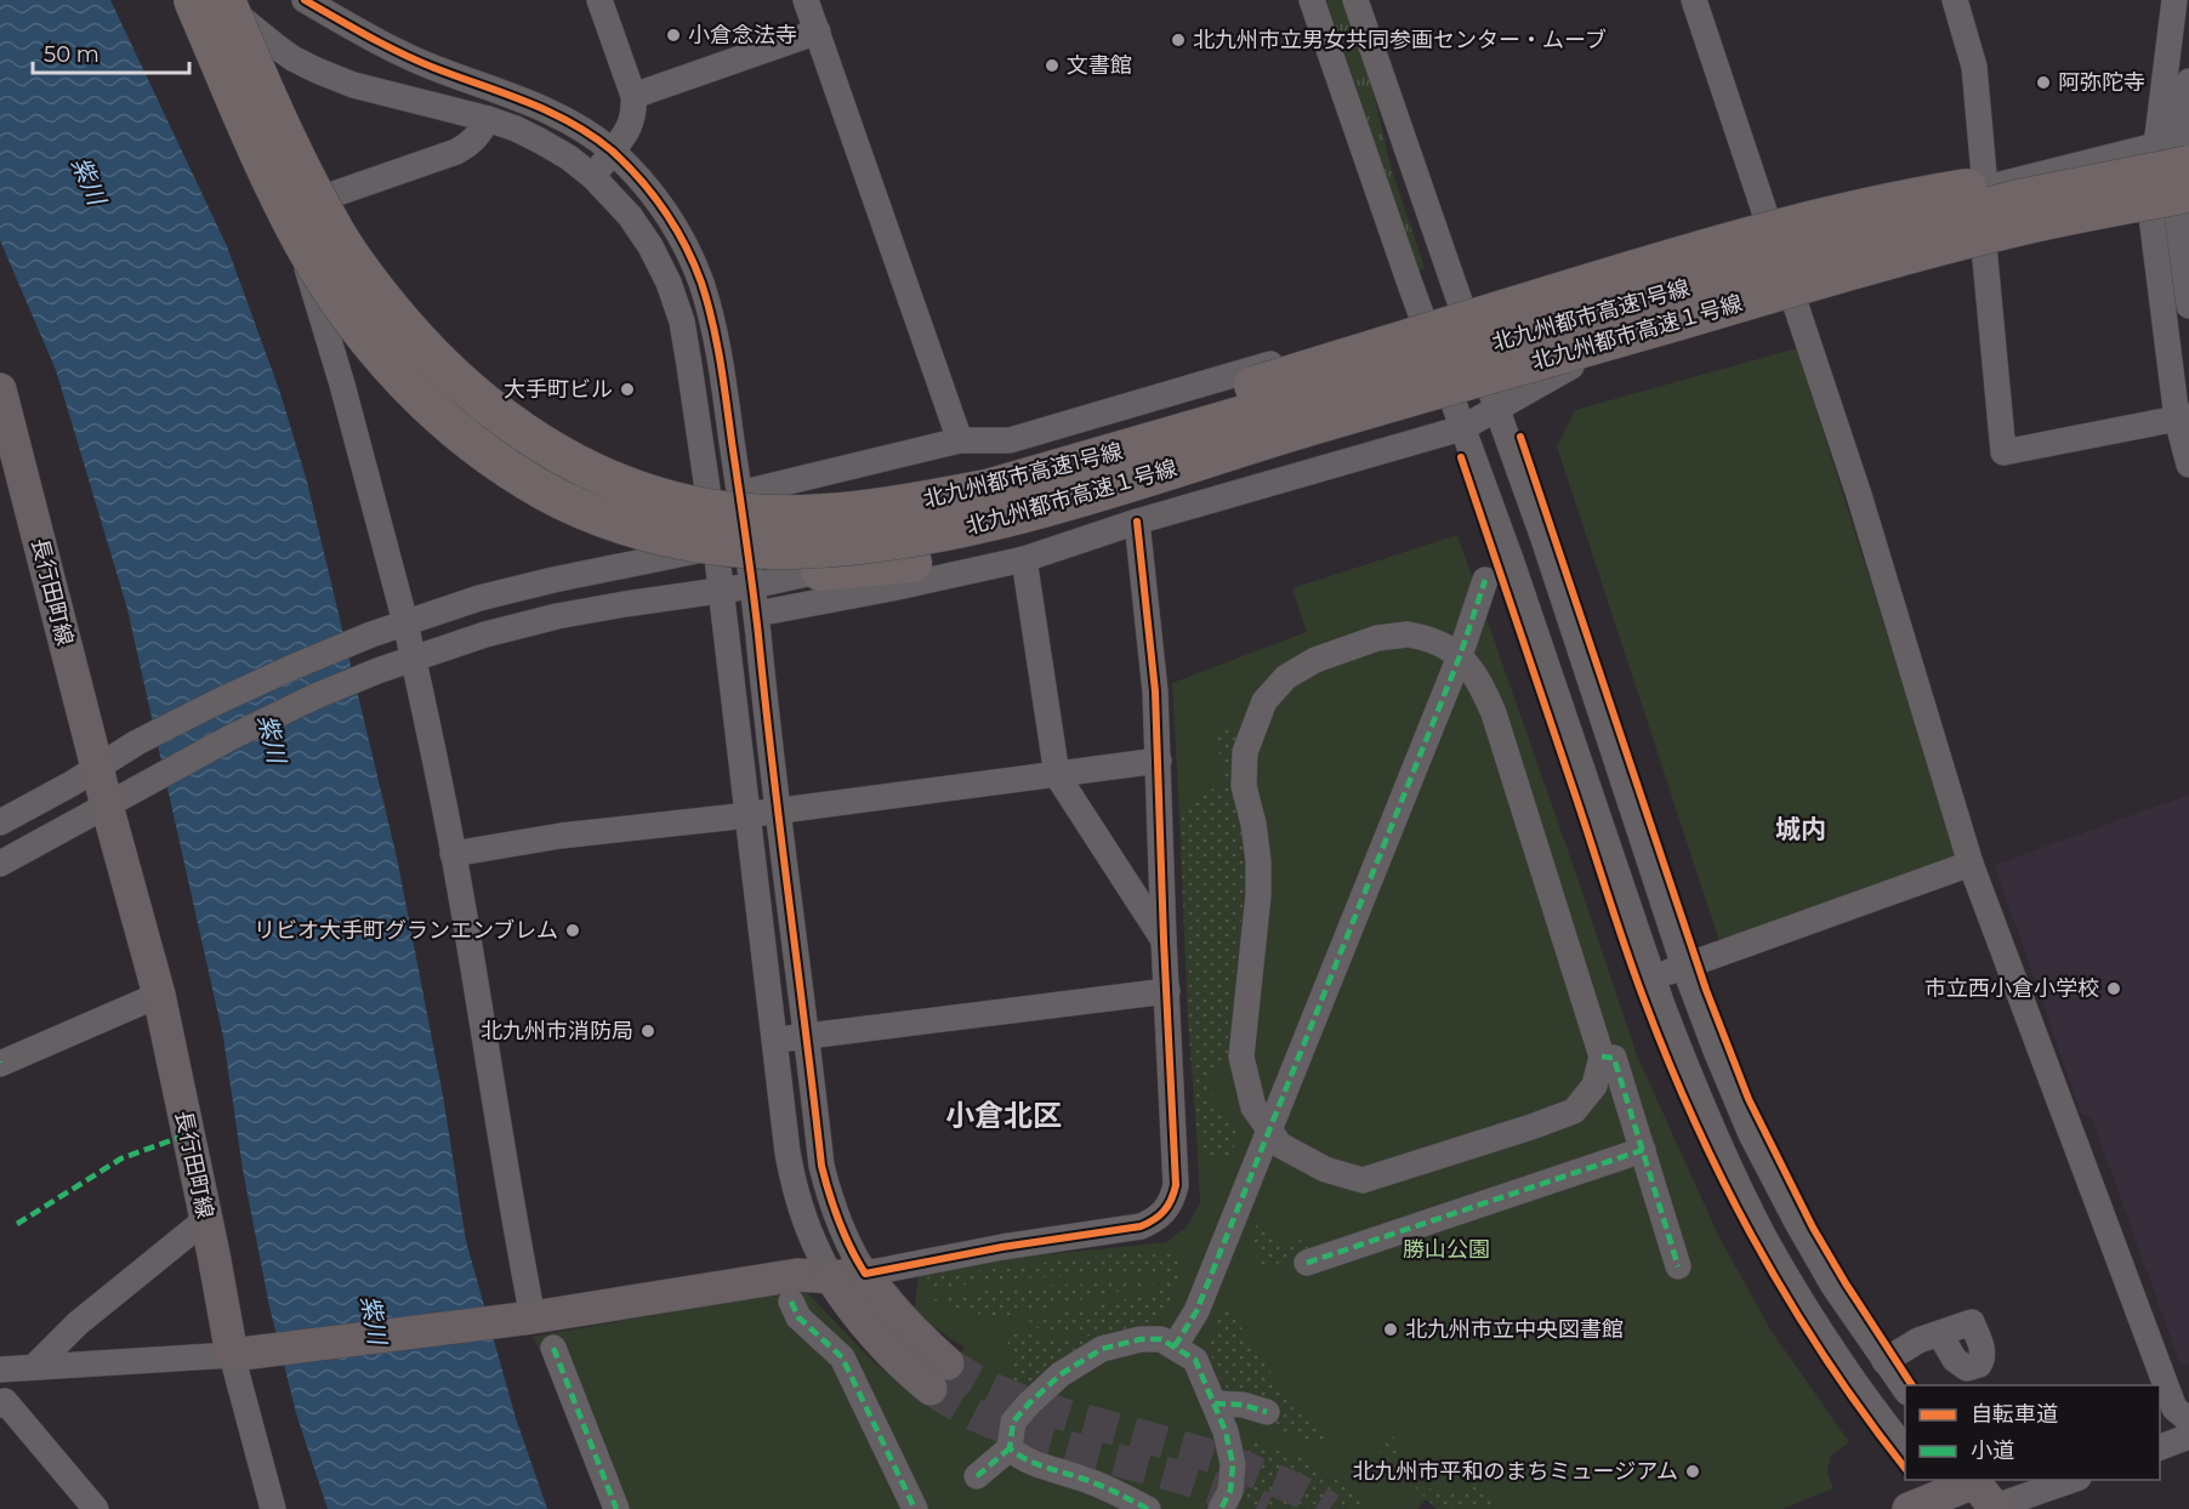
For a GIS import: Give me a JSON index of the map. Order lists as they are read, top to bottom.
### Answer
{
  "streets": {
    "highway": ["北九州都市高速1号線", "北九州都市高速１号線"],
    "main road": ["長行田町線"]
  },
  "crossings": [
    ["北九州都市高速1号線", "北九州都市高速１号線"]
  ],
  "districts": ["城内", "小倉北区"],
  "water": ["紫川"],
  "parks": ["勝山公園"],
  "places": [
    "小倉念法寺",
    "北九州市立男女共同参画センター・ムーブ",
    "文書館",
    "阿弥陀寺",
    "大手町ビル",
    "リビオ大手町グランエンブレム",
    "市立西小倉小学校",
    "北九州市消防局",
    "北九州市立中央図書館",
    "北九州市平和のまちミュージアム"
  ],
  "legend": ["自転車道", "小道"],
  "scale_bar": "50 m"
}
